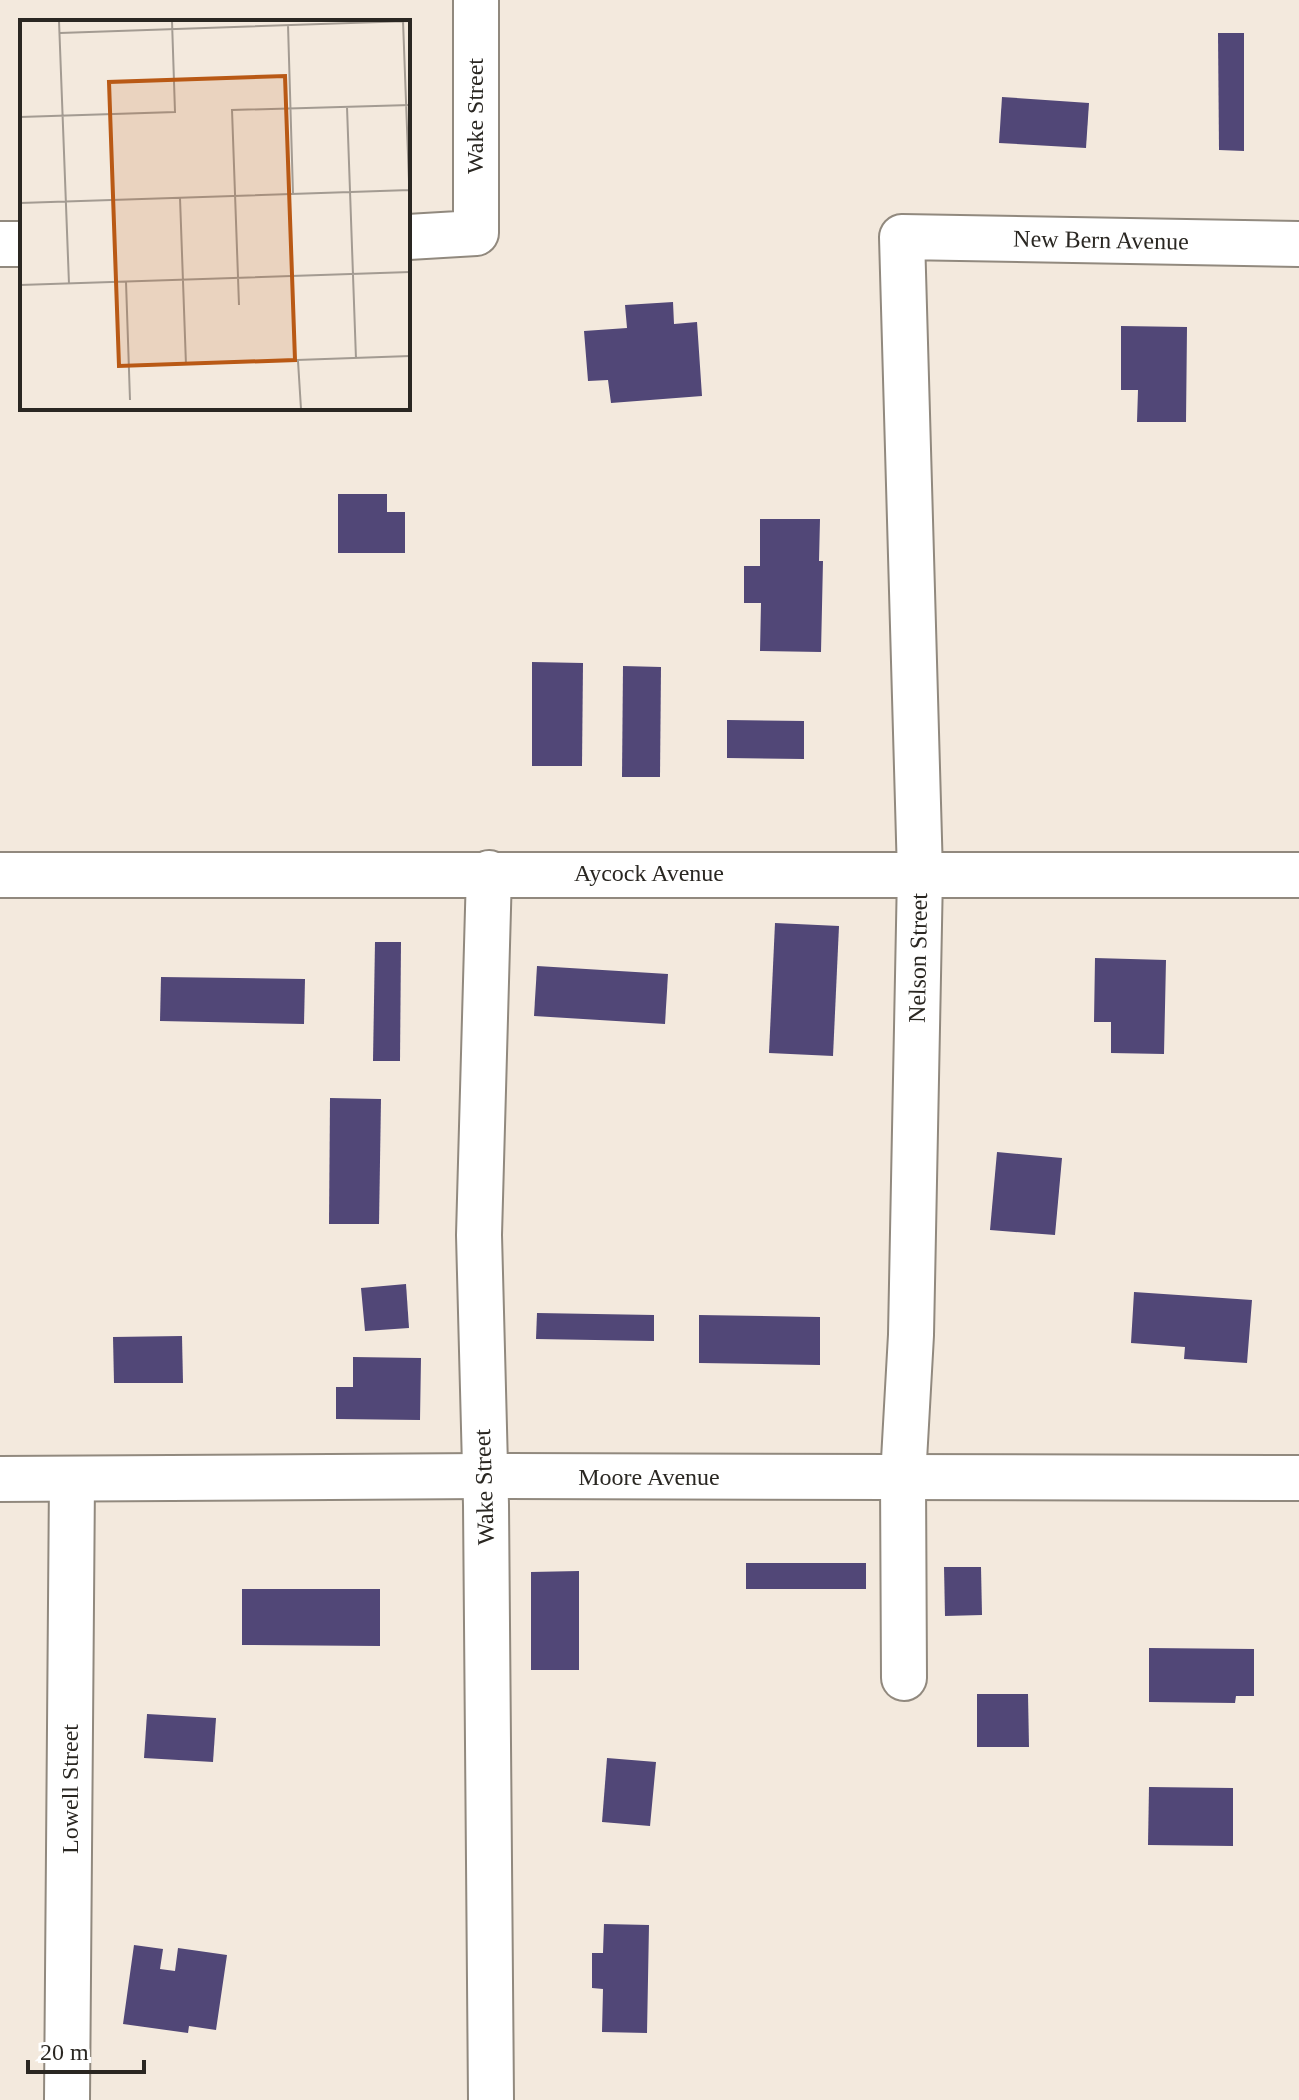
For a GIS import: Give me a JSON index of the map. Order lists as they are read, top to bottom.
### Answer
{
  "streets": {
    "street": [
      "Wake Street",
      "New Bern Avenue",
      "Aycock Avenue",
      "Nelson Street",
      "Moore Avenue",
      "Lowell Street"
    ]
  },
  "crossings": [
    ["Wake Street", "Aycock Avenue"],
    ["Wake Street", "Moore Avenue"],
    ["New Bern Avenue", "Nelson Street"],
    ["Aycock Avenue", "Nelson Street"],
    ["Nelson Street", "Moore Avenue"],
    ["Moore Avenue", "Lowell Street"]
  ],
  "scale_bar": "20 m"
}
